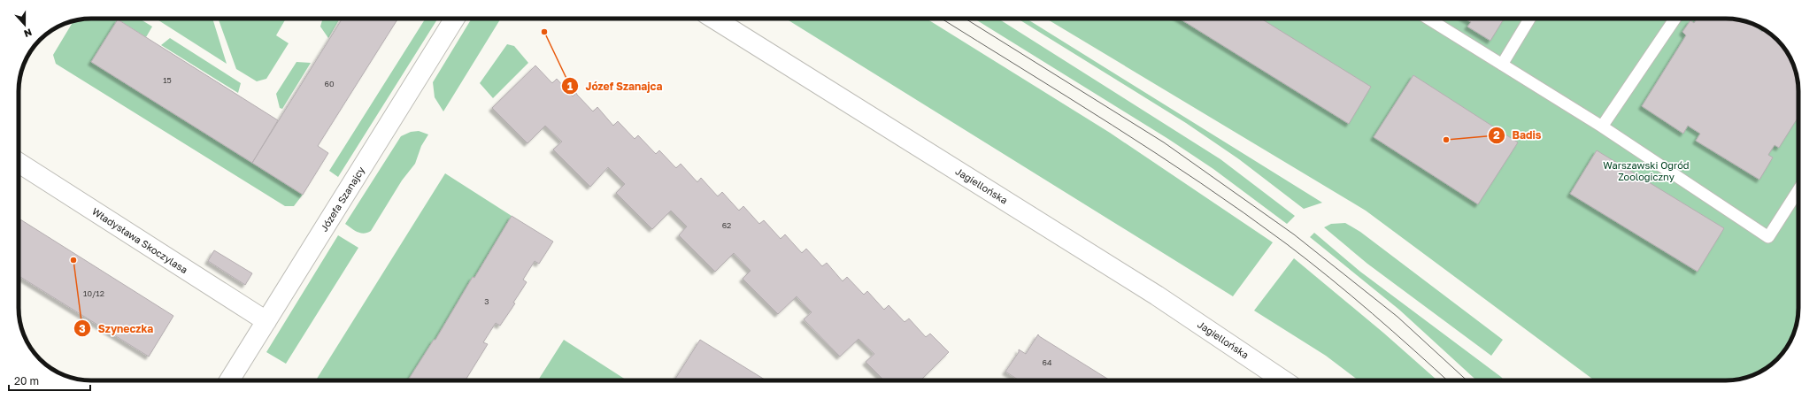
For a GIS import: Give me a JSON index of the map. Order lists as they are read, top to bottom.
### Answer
{
  "streets": {
    "street": ["Jagiellońska", "Józefa Szanajcy", "Władysława Skoczylasa"]
  },
  "crossings": [
    ["Józefa Szanajcy", "Władysława Skoczylasa"]
  ],
  "parks": ["Warszawski Ogród Zoologiczny"],
  "places": ["Józef Szanajca", "Badis", "Szyneczka"],
  "house_numbers": [
    "15",
    "60",
    "62",
    "10/12",
    "3",
    "64"
  ],
  "scale_bar": "20 m",
  "north": "bottom"
}
